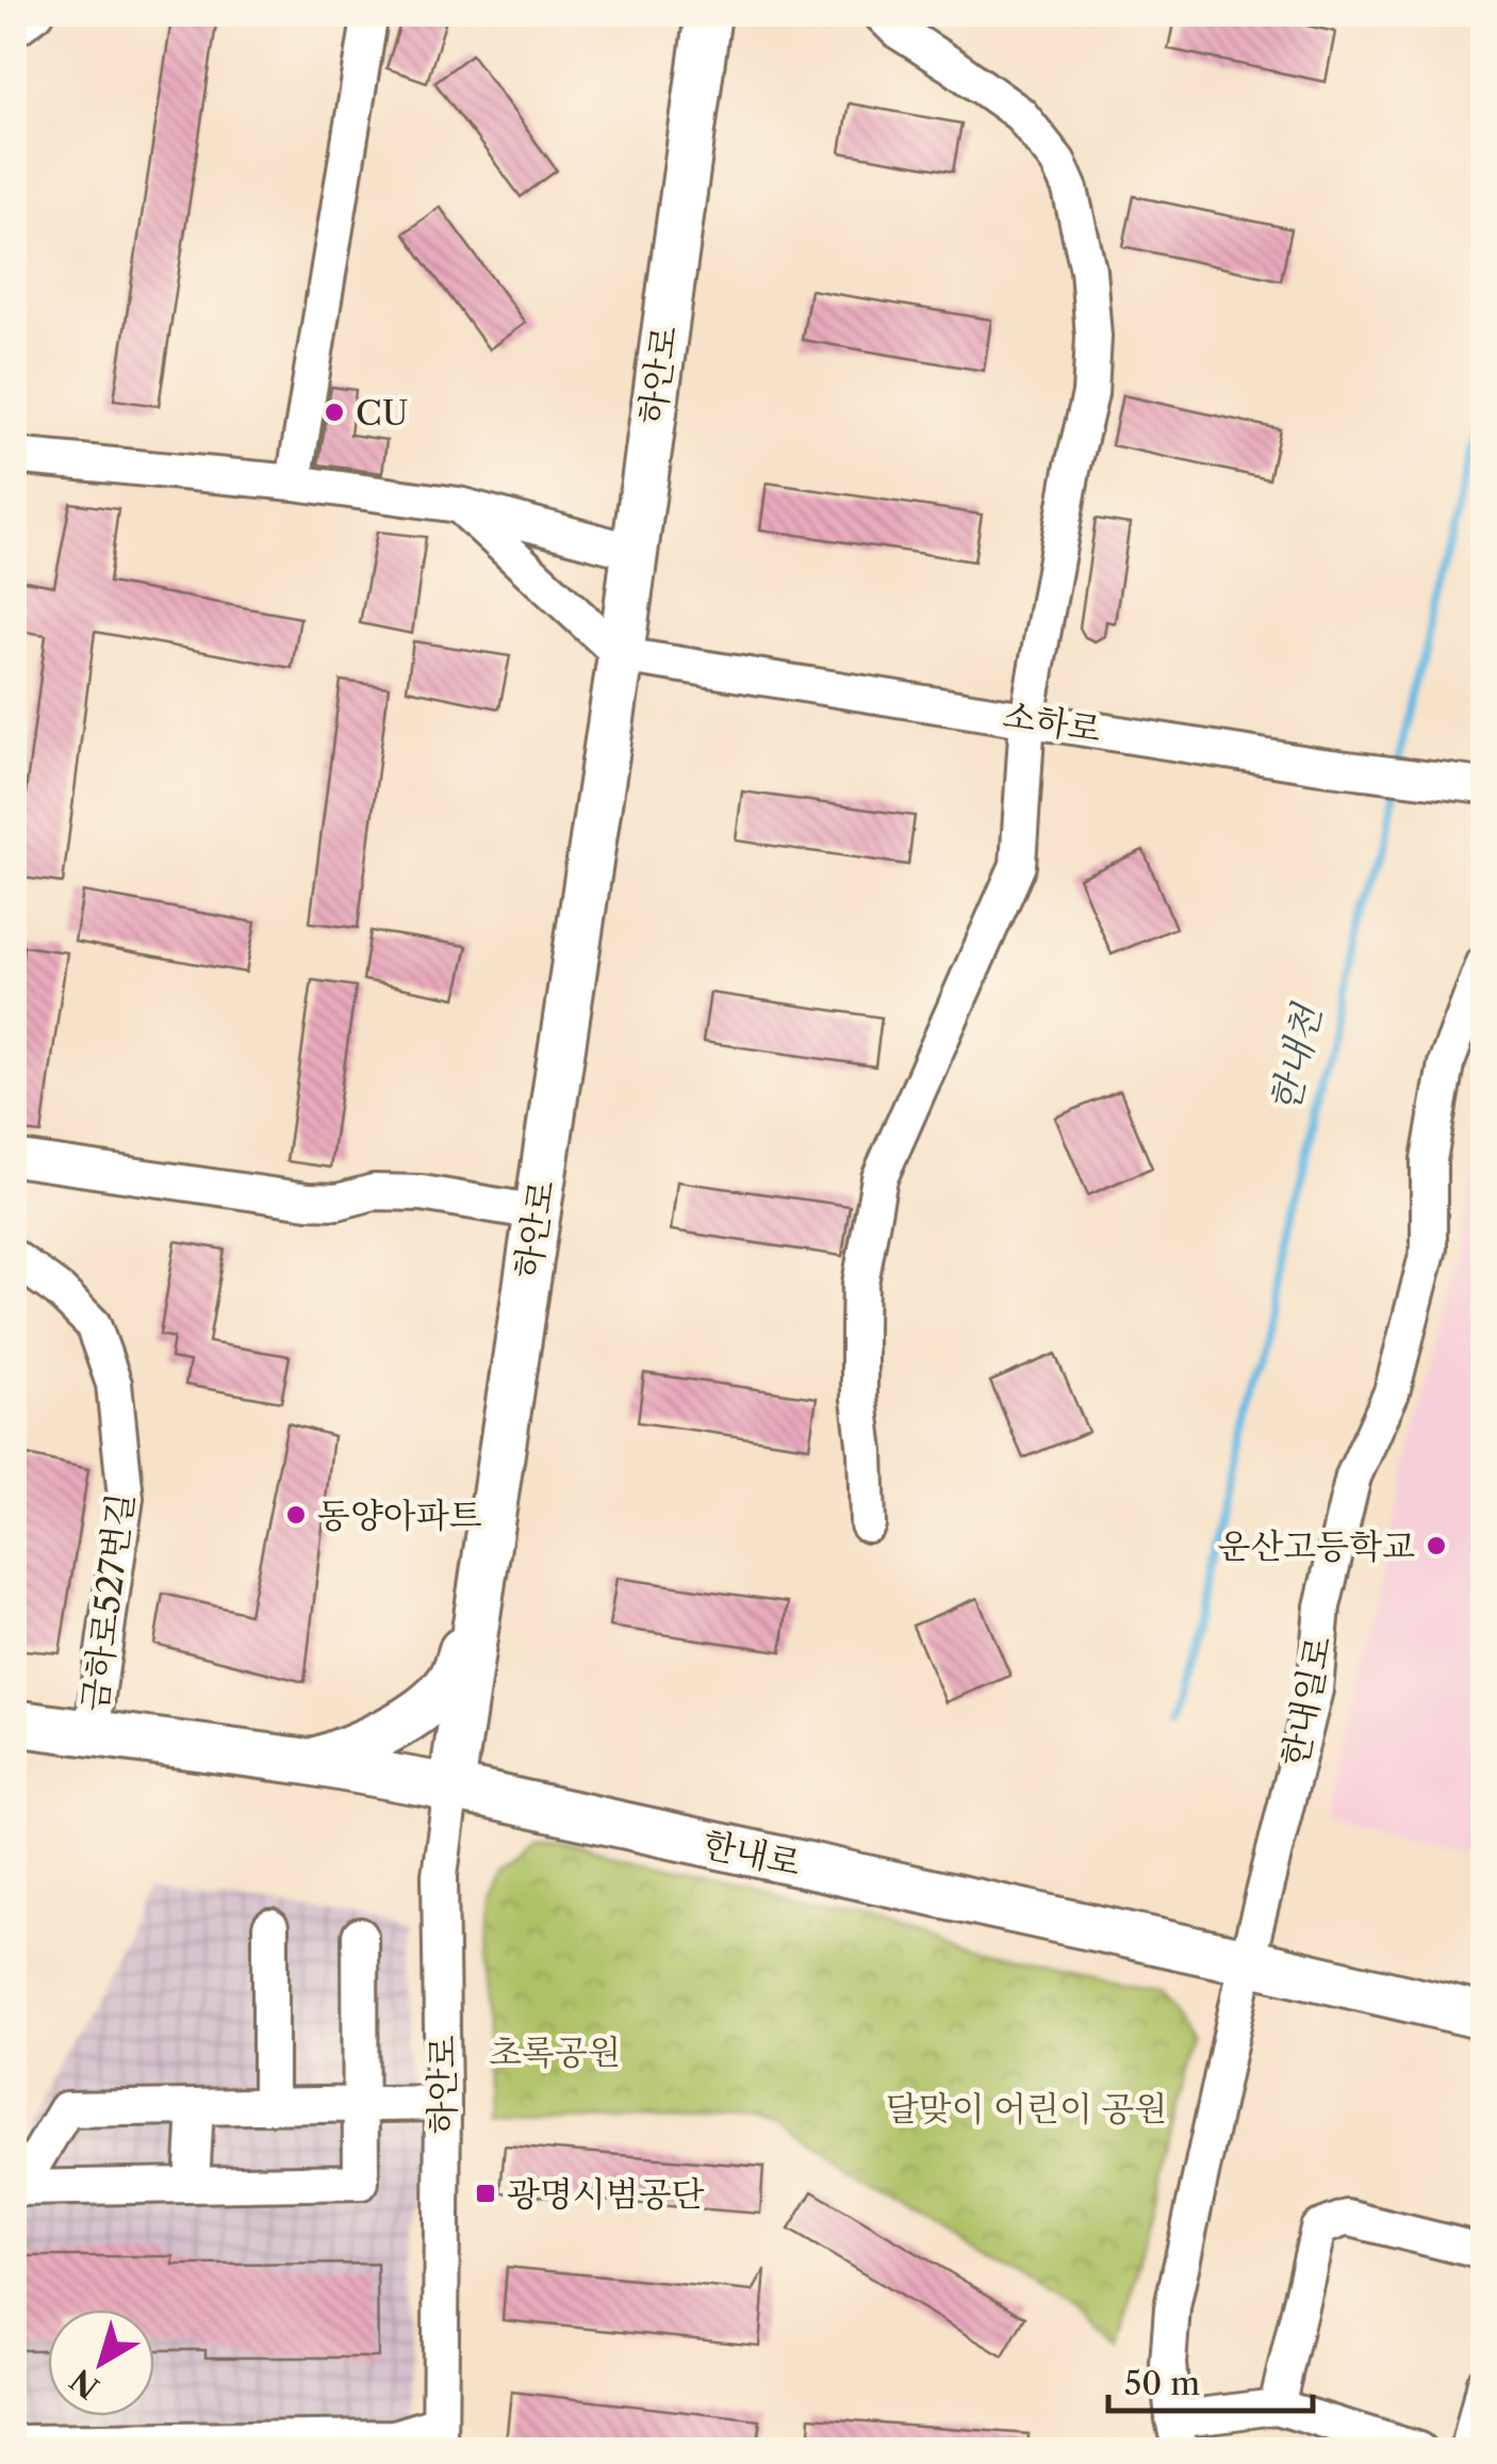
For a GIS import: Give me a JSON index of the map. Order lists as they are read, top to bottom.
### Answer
{
  "streets": {
    "main road": ["하안로", "한내로"],
    "street": ["소하로", "금하로527번길", "한내일로"]
  },
  "crossings": [
    ["하안로", "소하로"],
    ["하안로", "한내로"],
    ["금하로527번길", "한내로"],
    ["한내일로", "한내로"]
  ],
  "water": ["한내천"],
  "parks": ["초록공원", "달맞이 어린이 공원"],
  "places": {
    "other": ["CU", "동양아파트", "운산고등학교"],
    "transit": ["광명시범공단"]
  },
  "scale_bar": "50 m",
  "north": "bottom left"
}
